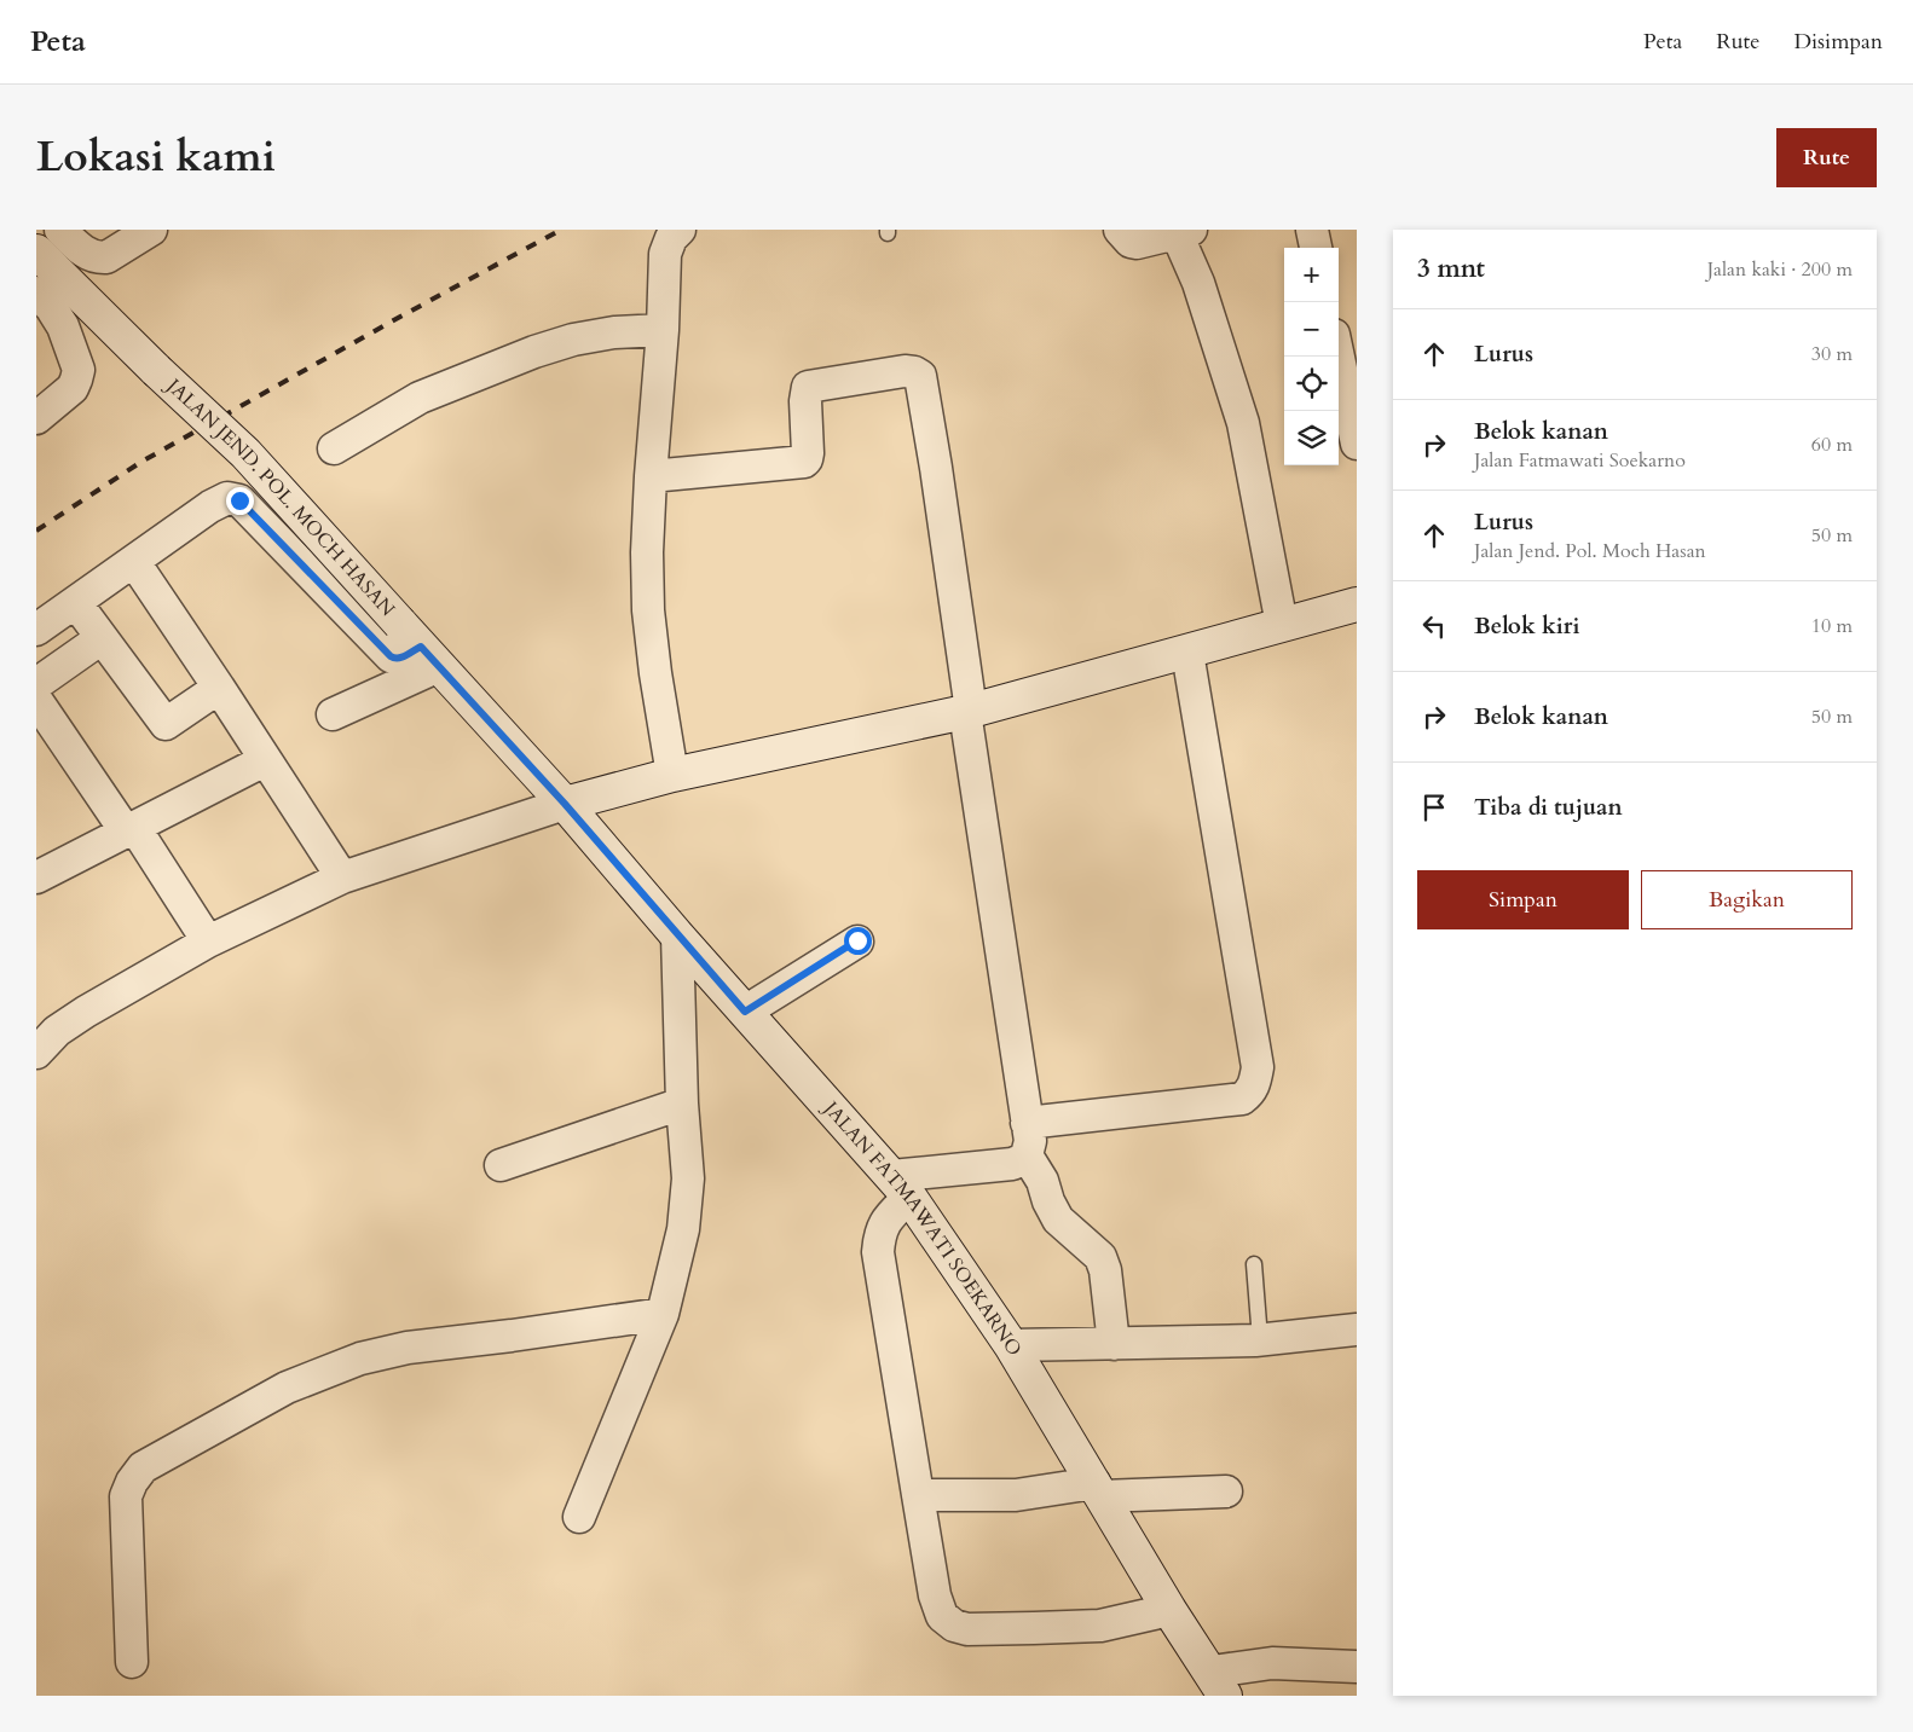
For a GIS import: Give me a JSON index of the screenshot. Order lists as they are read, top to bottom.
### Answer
{
  "streets": {
    "main road": ["JALAN JEND. POL. MOCH HASAN", "JALAN FATMAWATI SOEKARNO"]
  },
  "crossings": [
    ["JALAN JEND. POL. MOCH HASAN", "JALAN FATMAWATI SOEKARNO"]
  ],
  "page": {
    "header": "Peta",
    "nav": ["Peta", "Rute", "Disimpan"],
    "title": "Lokasi kami",
    "buttons": [
      "Rute",
      ["Simpan", "Bagikan"]
    ],
    "heading": ["3 mnt", "Jalan kaki · 200 m"],
    "map_buttons": ["+", "−"],
    "list": [
      ["Lurus", "30 m"],
      ["Belok kanan", "Jalan Fatmawati Soekarno", "60 m"],
      ["Lurus", "Jalan Jend. Pol. Moch Hasan", "50 m"],
      ["Belok kiri", "10 m"],
      ["Belok kanan", "50 m"],
      "Tiba di tujuan"
    ]
  }
}
